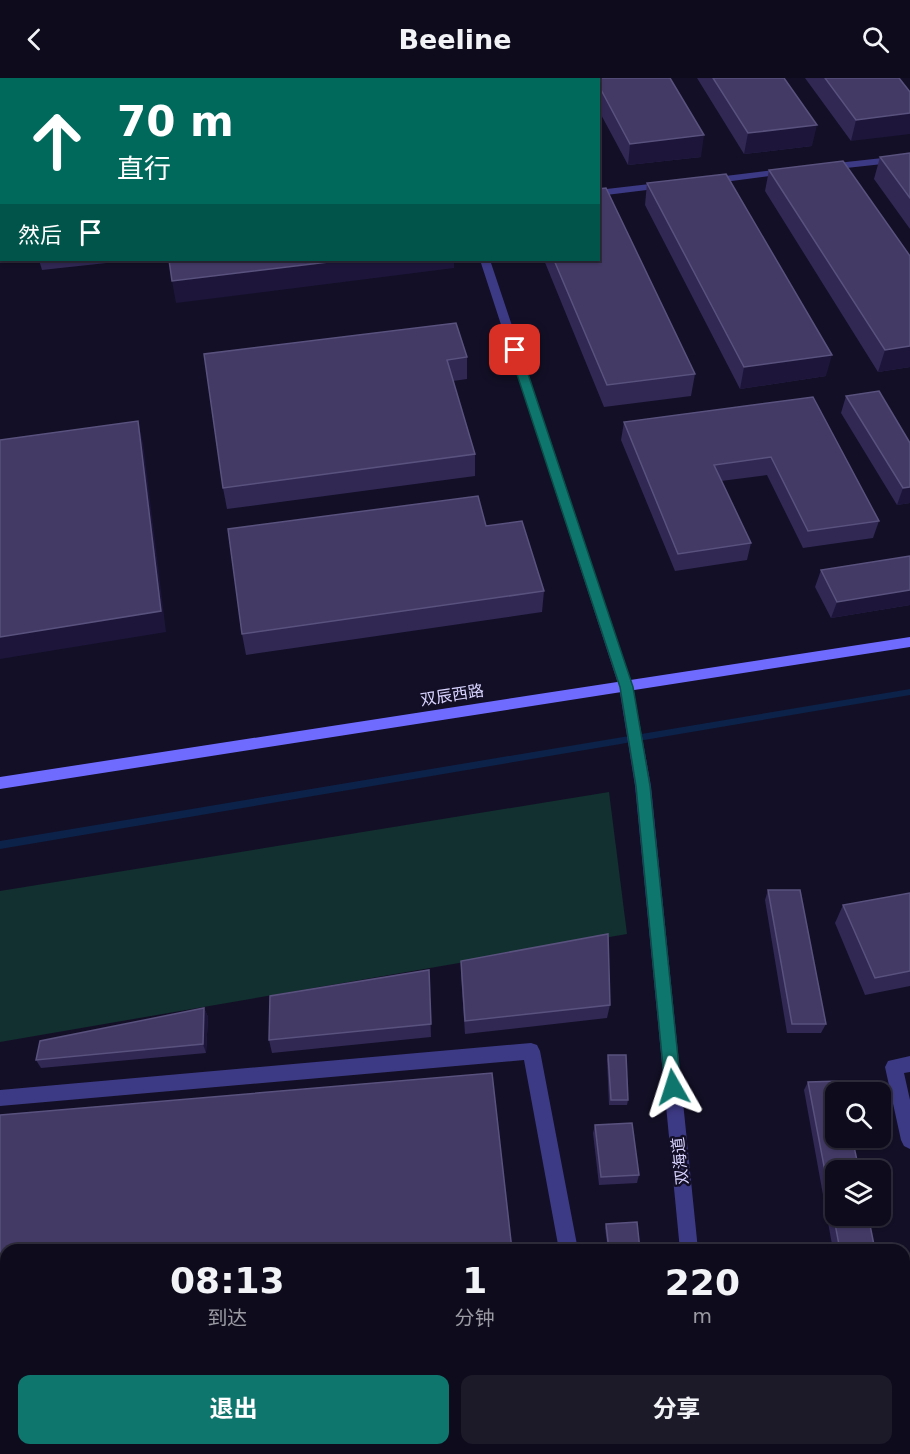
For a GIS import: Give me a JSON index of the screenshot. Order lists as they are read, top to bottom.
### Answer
{
  "streets": {
    "main road": ["双辰西路"],
    "street": ["双海道"]
  },
  "crossings": [
    ["双辰西路", "双海道"]
  ],
  "page": {
    "header": "Beeline",
    "turn": ["70 m", "直行"],
    "then": "然后",
    "eta": [
      "08:13",
      "到达",
      "1",
      "分钟",
      "220",
      "m"
    ],
    "buttons": ["退出", "分享"]
  }
}
